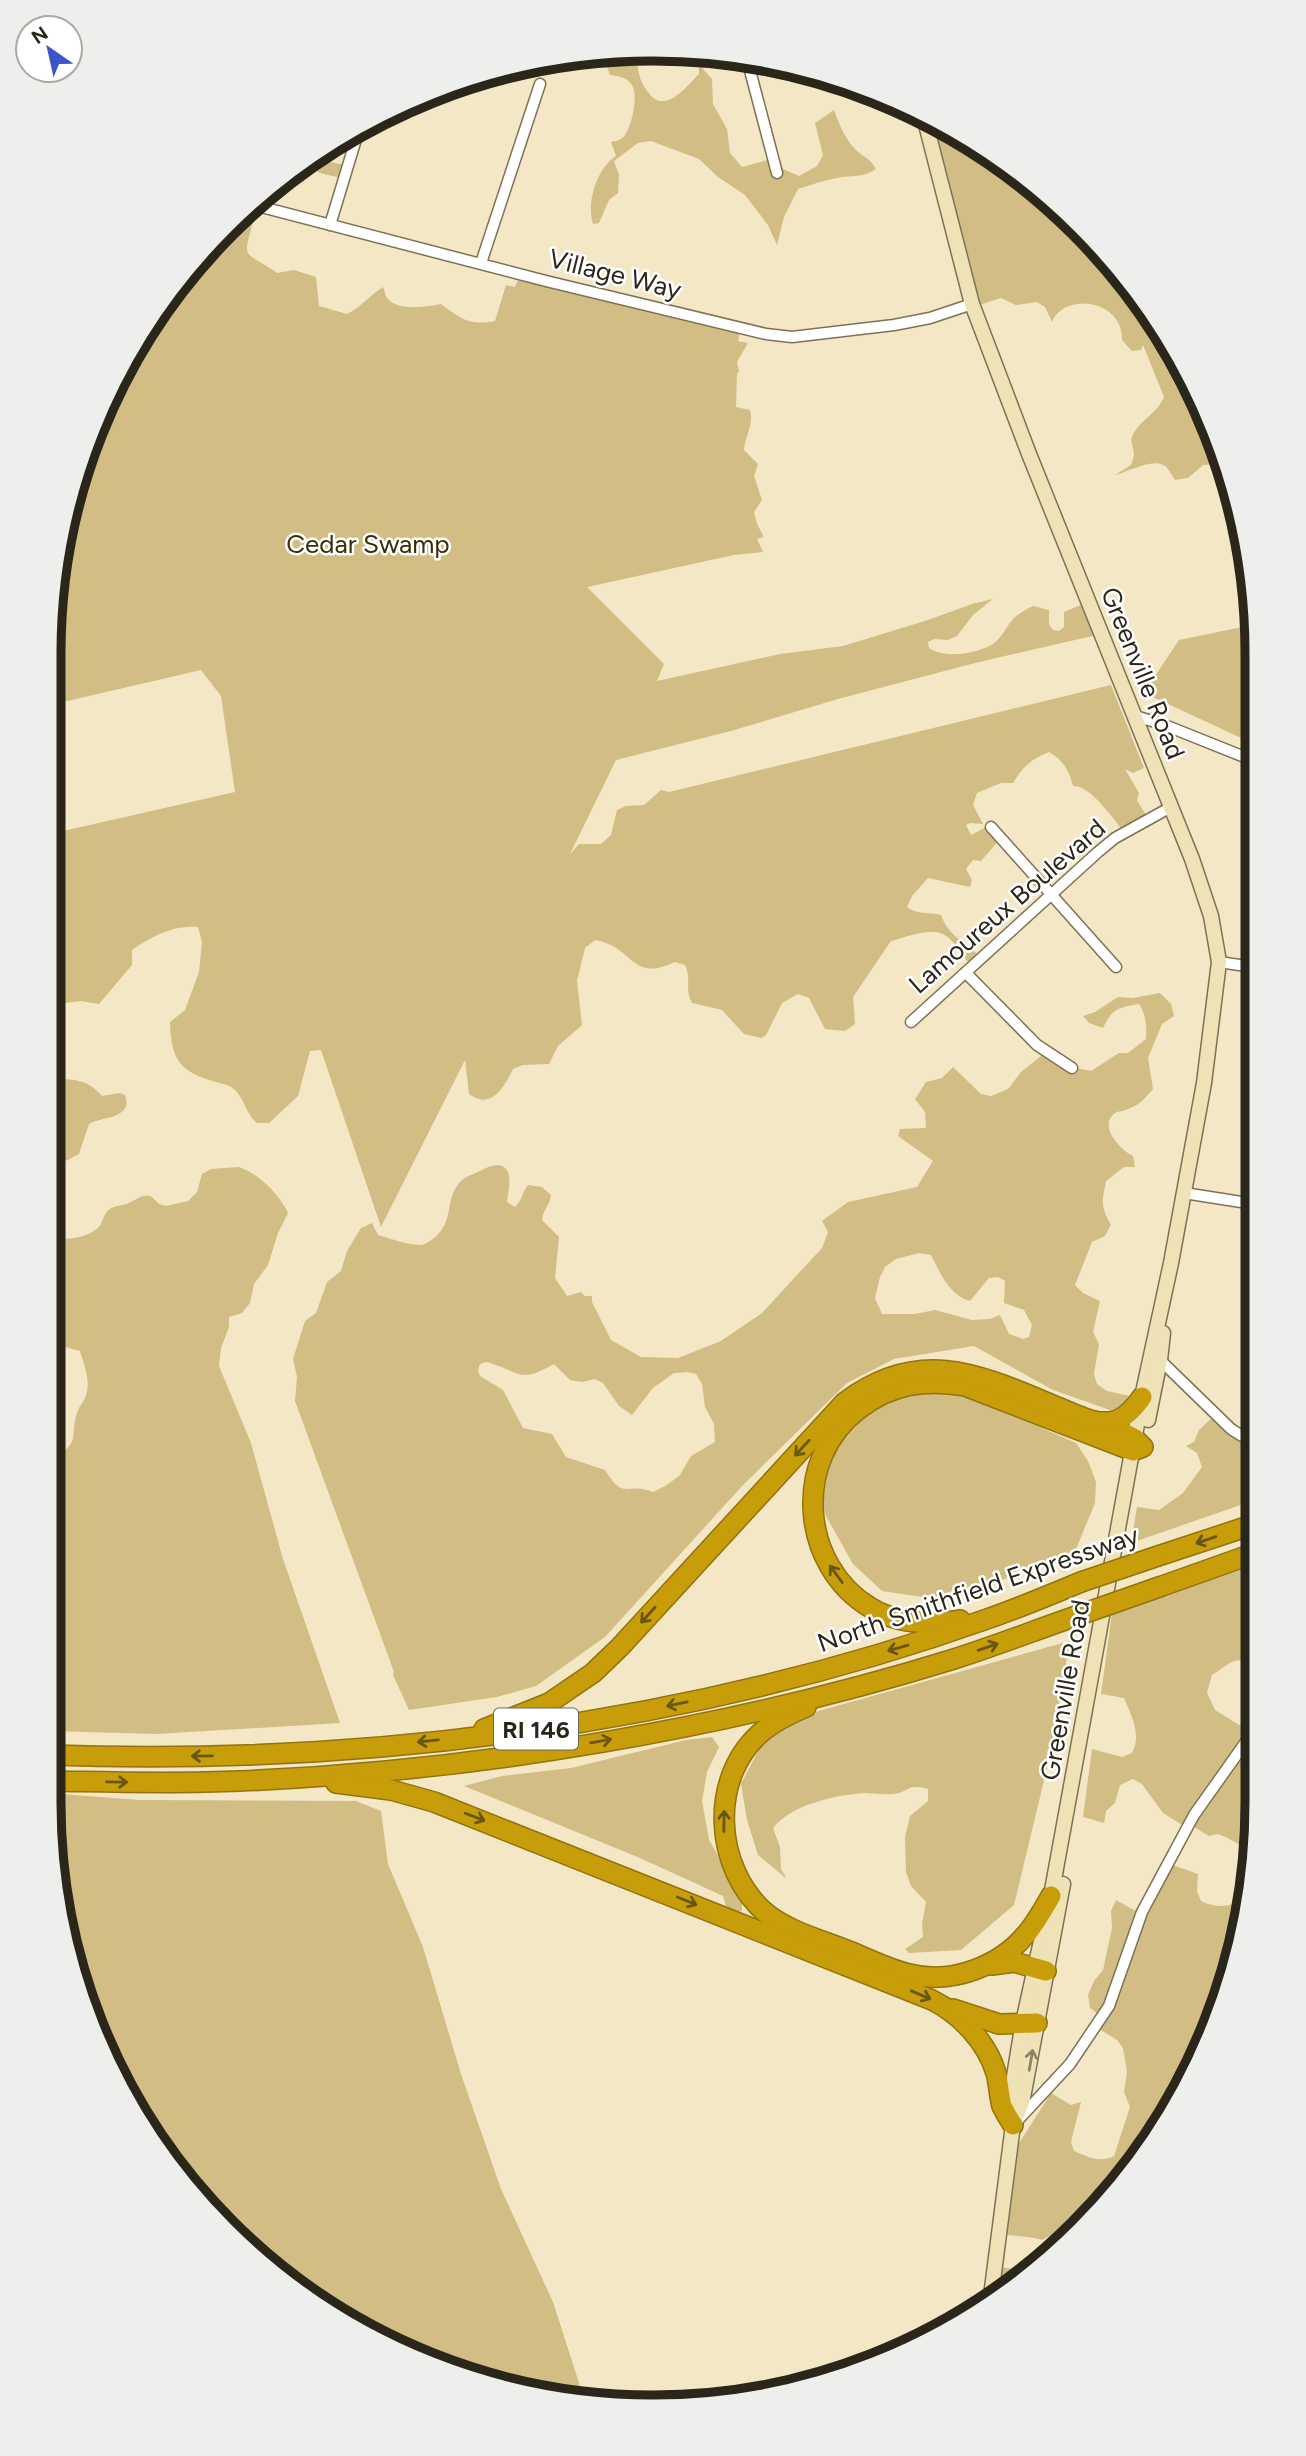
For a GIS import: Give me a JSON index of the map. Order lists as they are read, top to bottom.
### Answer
{
  "streets": {
    "highway": ["North Smithfield Expressway", "RI 146"],
    "main road": ["Greenville Road"],
    "street": ["Village Way", "Lamoureux Boulevard"]
  },
  "crossings": [
    ["Village Way", "Greenville Road"],
    ["Greenville Road", "Lamoureux Boulevard"]
  ],
  "parks": ["Cedar Swamp"],
  "north": "top left"
}
